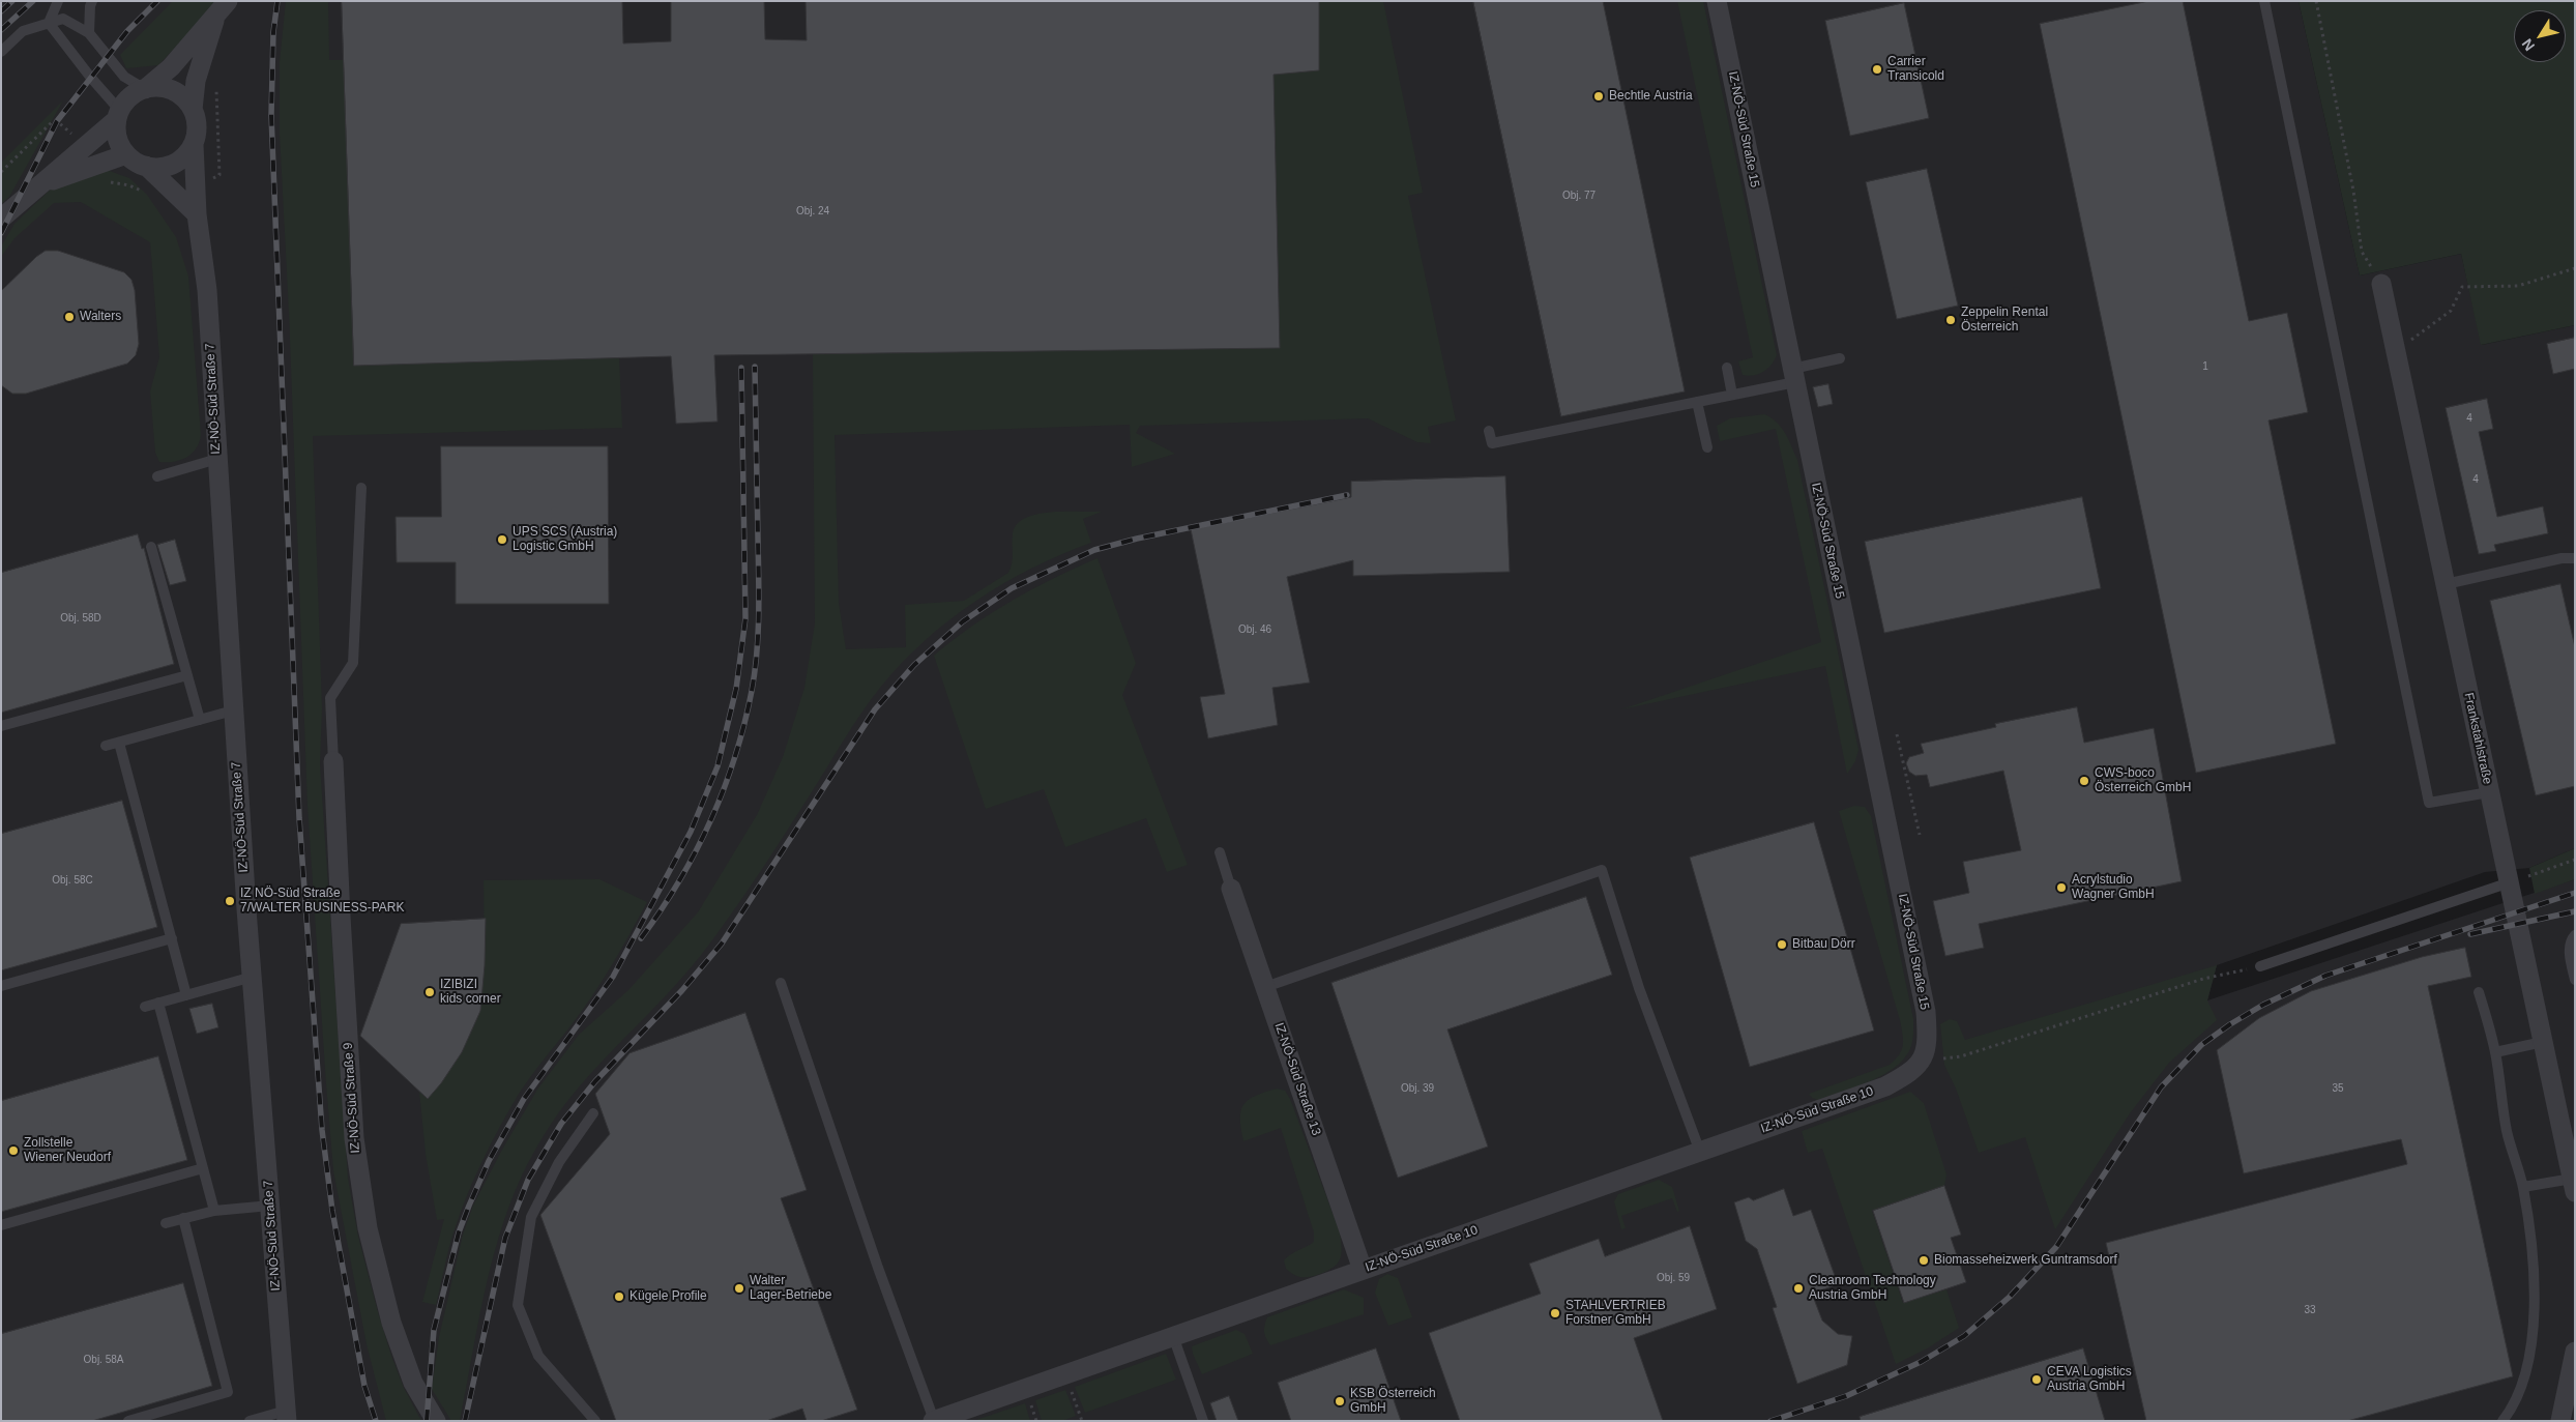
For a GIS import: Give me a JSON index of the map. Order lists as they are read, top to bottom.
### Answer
{
  "streets": {
    "street": [
      "IZ-NÖ-Süd Straße 15",
      "IZ-NÖ-Süd Straße 7",
      "Frankstahlstraße",
      "IZ-NÖ-Süd Straße 13",
      "IZ-NÖ-Süd Straße 9",
      "IZ-NÖ-Süd Straße 10"
    ]
  },
  "crossings": [
    ["IZ-NÖ-Süd Straße 15", "IZ-NÖ-Süd Straße 10"],
    ["IZ-NÖ-Süd Straße 13", "IZ-NÖ-Süd Straße 10"]
  ],
  "places": [
    "Carrier Transicold",
    "Bechtle Austria",
    "Walters",
    "Zeppelin Rental Österreich",
    "UPS SCS (Austria) Logistic GmbH",
    "CWS-boco Österreich GmbH",
    "Acrylstudio Wagner GmbH",
    "IZ NÖ-Süd Straße 7/WALTER BUSINESS-PARK",
    "Bitbau Dörr",
    "IZIBIZI kids corner",
    "Zollstelle Wiener Neudorf",
    "Biomasseheizwerk Guntramsdorf",
    "Walter Lager-Betriebe",
    "Cleanroom Technology Austria GmbH",
    "Kügele Profile",
    "STAHLVERTRIEB Forstner GmbH",
    "CEVA Logistics Austria GmbH",
    "KSB Österreich GmbH"
  ],
  "house_numbers": [
    "Obj. 77",
    "Obj. 24",
    "1",
    "4",
    "4",
    "Obj. 58D",
    "Obj. 46",
    "Obj. 58C",
    "Obj. 39",
    "35",
    "Obj. 59",
    "33",
    "Obj. 58A"
  ],
  "north": "bottom left"
}
